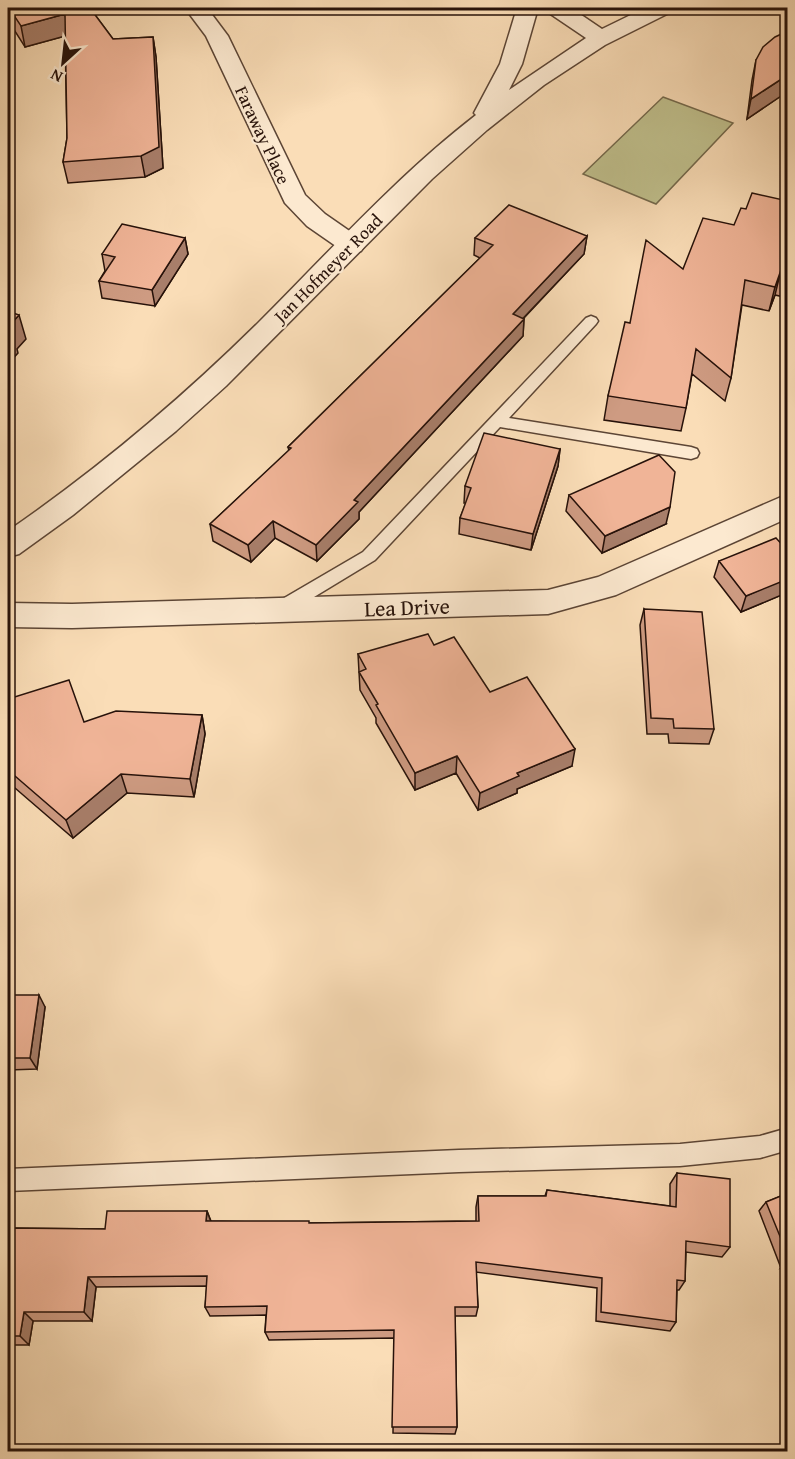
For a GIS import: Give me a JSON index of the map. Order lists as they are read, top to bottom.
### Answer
{
  "streets": {
    "street": ["Faraway Place", "Jan Hofmeyer Road", "Lea Drive"]
  },
  "crossings": [
    ["Faraway Place", "Jan Hofmeyer Road"]
  ],
  "north": "bottom left"
}
